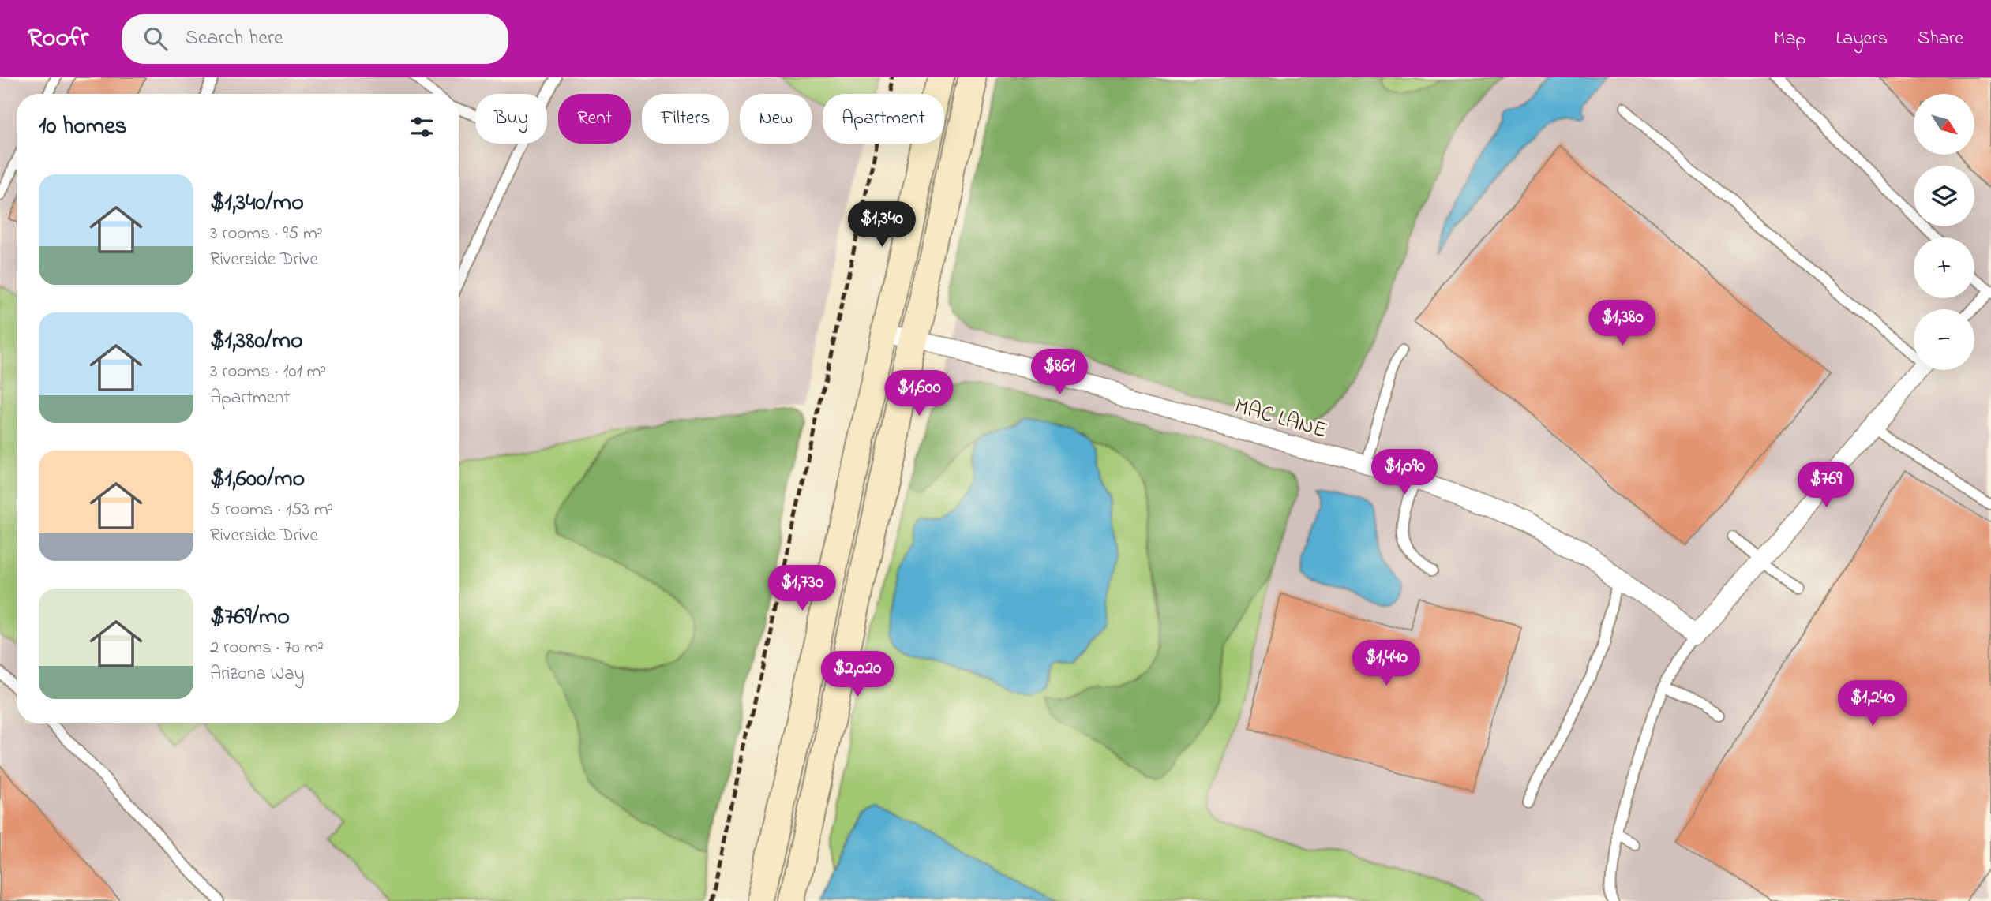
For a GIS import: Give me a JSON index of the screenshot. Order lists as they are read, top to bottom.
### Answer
{
  "streets": {
    "street": ["MAC LANE"]
  },
  "north": "bottom right",
  "page": {
    "header": "Roofr",
    "search": "Search here",
    "nav": ["Map", "Layers", "Share"],
    "map_buttons": ["+", "−"],
    "chip": [
      "Buy",
      "Rent",
      "Filters",
      "New",
      "Apartment"
    ],
    "heading": "10 homes",
    "list": [
      {
        "name": "$1,340/mo",
        "note": "3 rooms · 95 m² · Riverside Drive"
      },
      {
        "name": "$1,380/mo",
        "note": "3 rooms · 101 m² · Apartment"
      },
      {
        "name": "$1,600/mo",
        "note": "5 rooms · 153 m² · Riverside Drive"
      },
      {
        "name": "$769/mo",
        "note": "2 rooms · 70 m² · Arizona Way"
      }
    ],
    "price": [
      "$1,340",
      "$1,380",
      "$861",
      "$1,600",
      "$1,090",
      "$769",
      "$1,730",
      "$1,440",
      "$2,020",
      "$1,240"
    ]
  }
}
